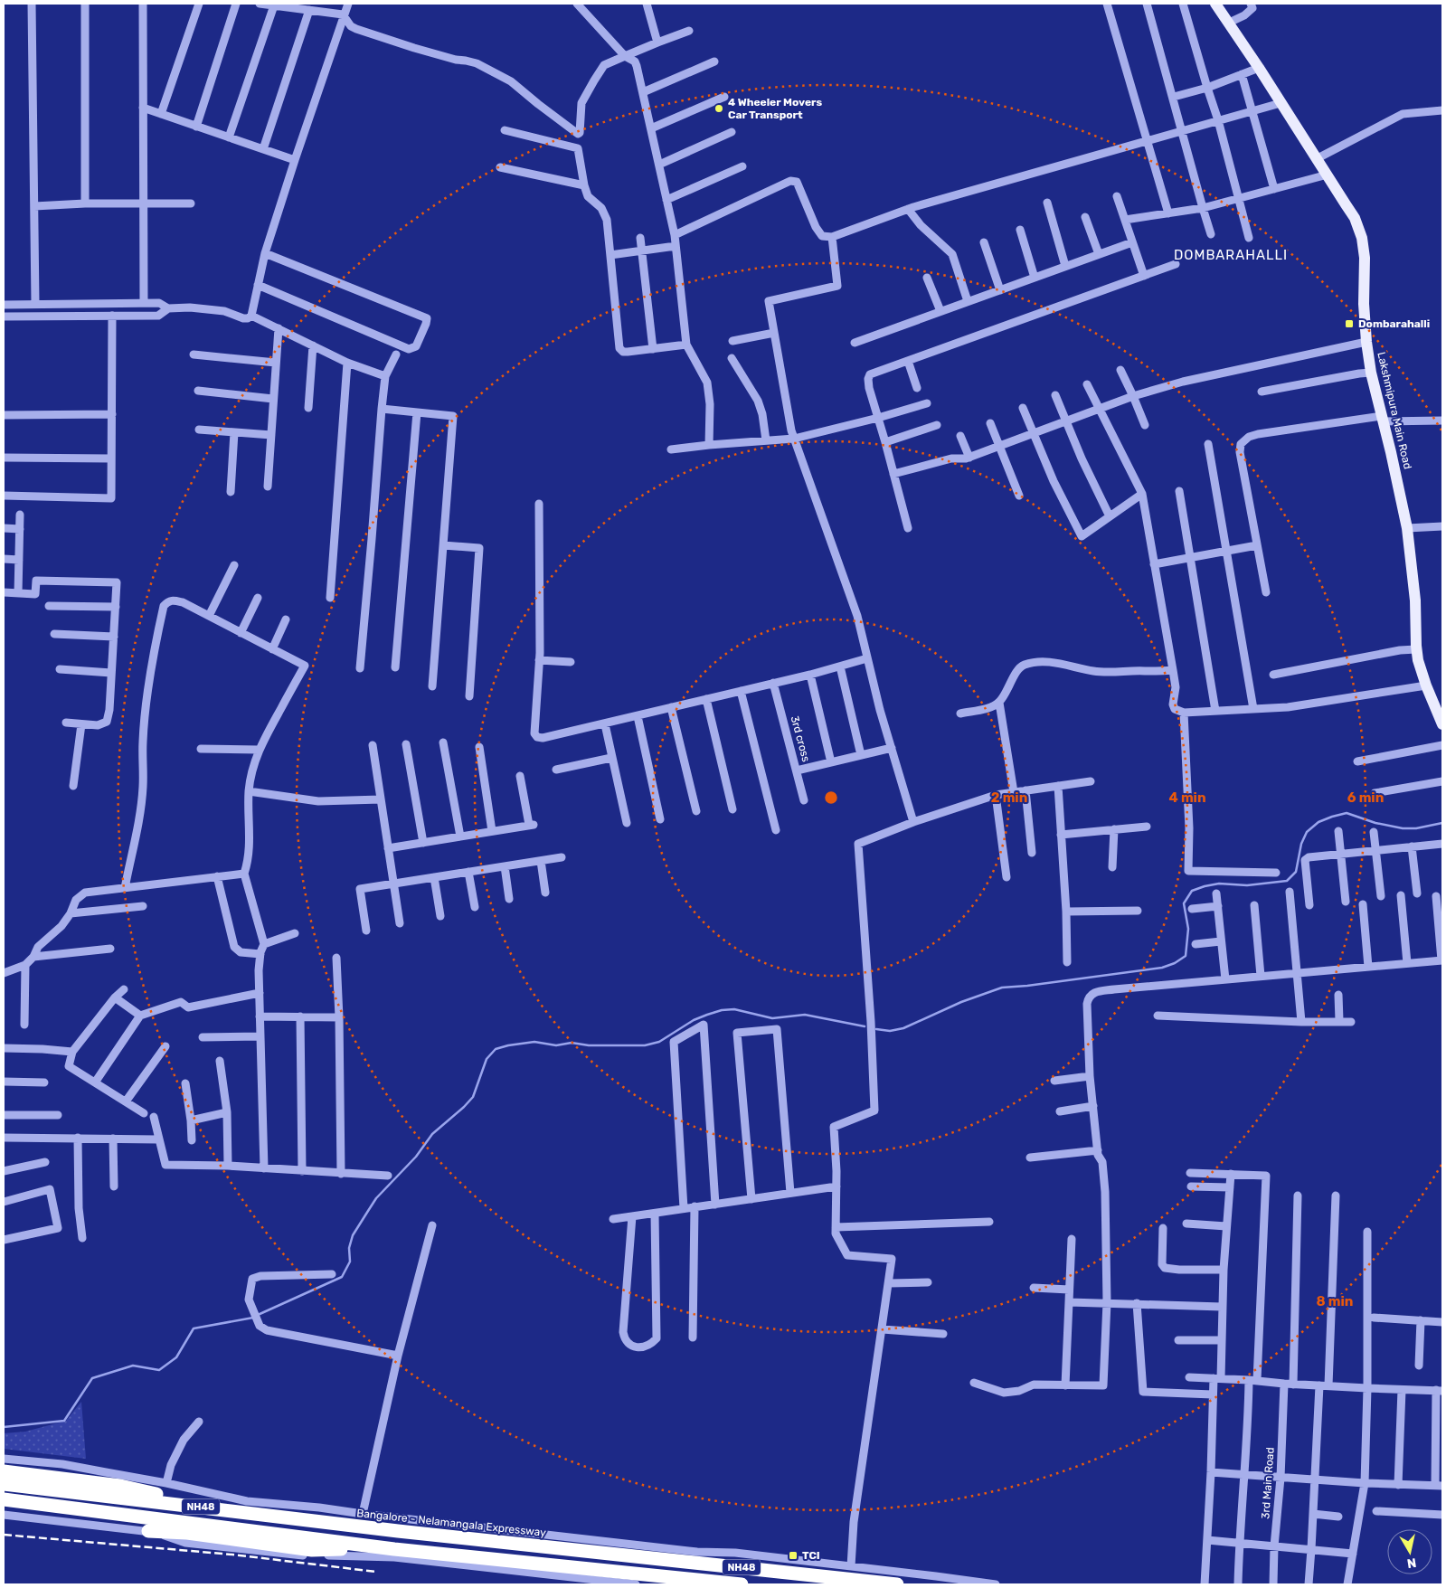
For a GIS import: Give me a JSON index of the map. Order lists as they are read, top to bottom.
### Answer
{
  "streets": {
    "highway": ["NH48", "Bangalore - Nelamangala Expressway"],
    "main road": ["Lakshmipura Main Road"],
    "street": ["3rd cross", "3rd Main Road"]
  },
  "districts": ["DOMBARAHALLI"],
  "places": {
    "other": ["4 Wheeler Movers Car Transport"],
    "transit": ["Dombarahalli", "TCI"]
  },
  "north": "bottom",
  "rings": [
    "2 min",
    "4 min",
    "6 min",
    "8 min"
  ]
}
